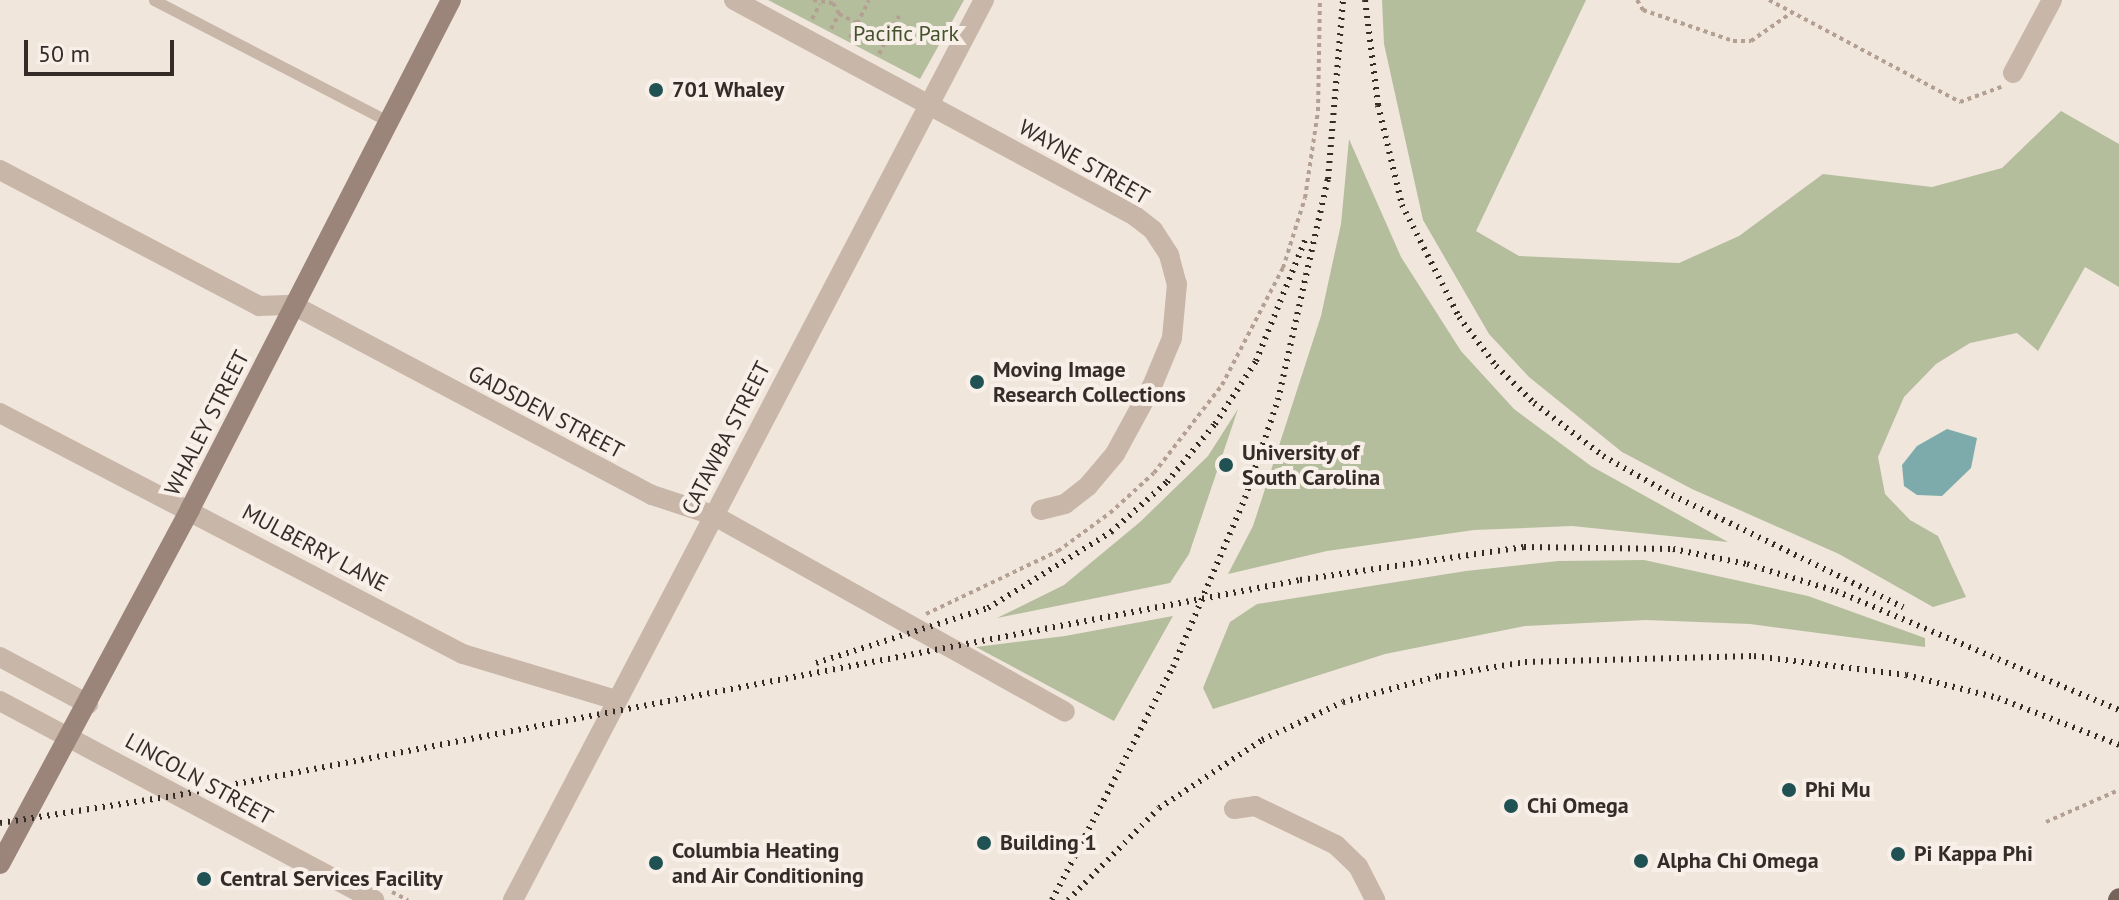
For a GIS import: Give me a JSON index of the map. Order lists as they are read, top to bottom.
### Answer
{
  "streets": {
    "main road": ["WHALEY STREET"],
    "street": [
      "WAYNE STREET",
      "GADSDEN STREET",
      "CATAWBA STREET",
      "MULBERRY LANE",
      "LINCOLN STREET"
    ]
  },
  "crossings": [
    ["WAYNE STREET", "CATAWBA STREET"],
    ["GADSDEN STREET", "WHALEY STREET"],
    ["GADSDEN STREET", "CATAWBA STREET"],
    ["WHALEY STREET", "MULBERRY LANE"],
    ["WHALEY STREET", "LINCOLN STREET"],
    ["CATAWBA STREET", "MULBERRY LANE"]
  ],
  "parks": ["Pacific Park"],
  "places": [
    "701 Whaley",
    "Moving Image Research Collections",
    "University of South Carolina",
    "Phi Mu",
    "Chi Omega",
    "Building 1",
    "Pi Kappa Phi",
    "Alpha Chi Omega",
    "Columbia Heating and Air Conditioning",
    "Central Services Facility"
  ],
  "scale_bar": "50 m"
}
